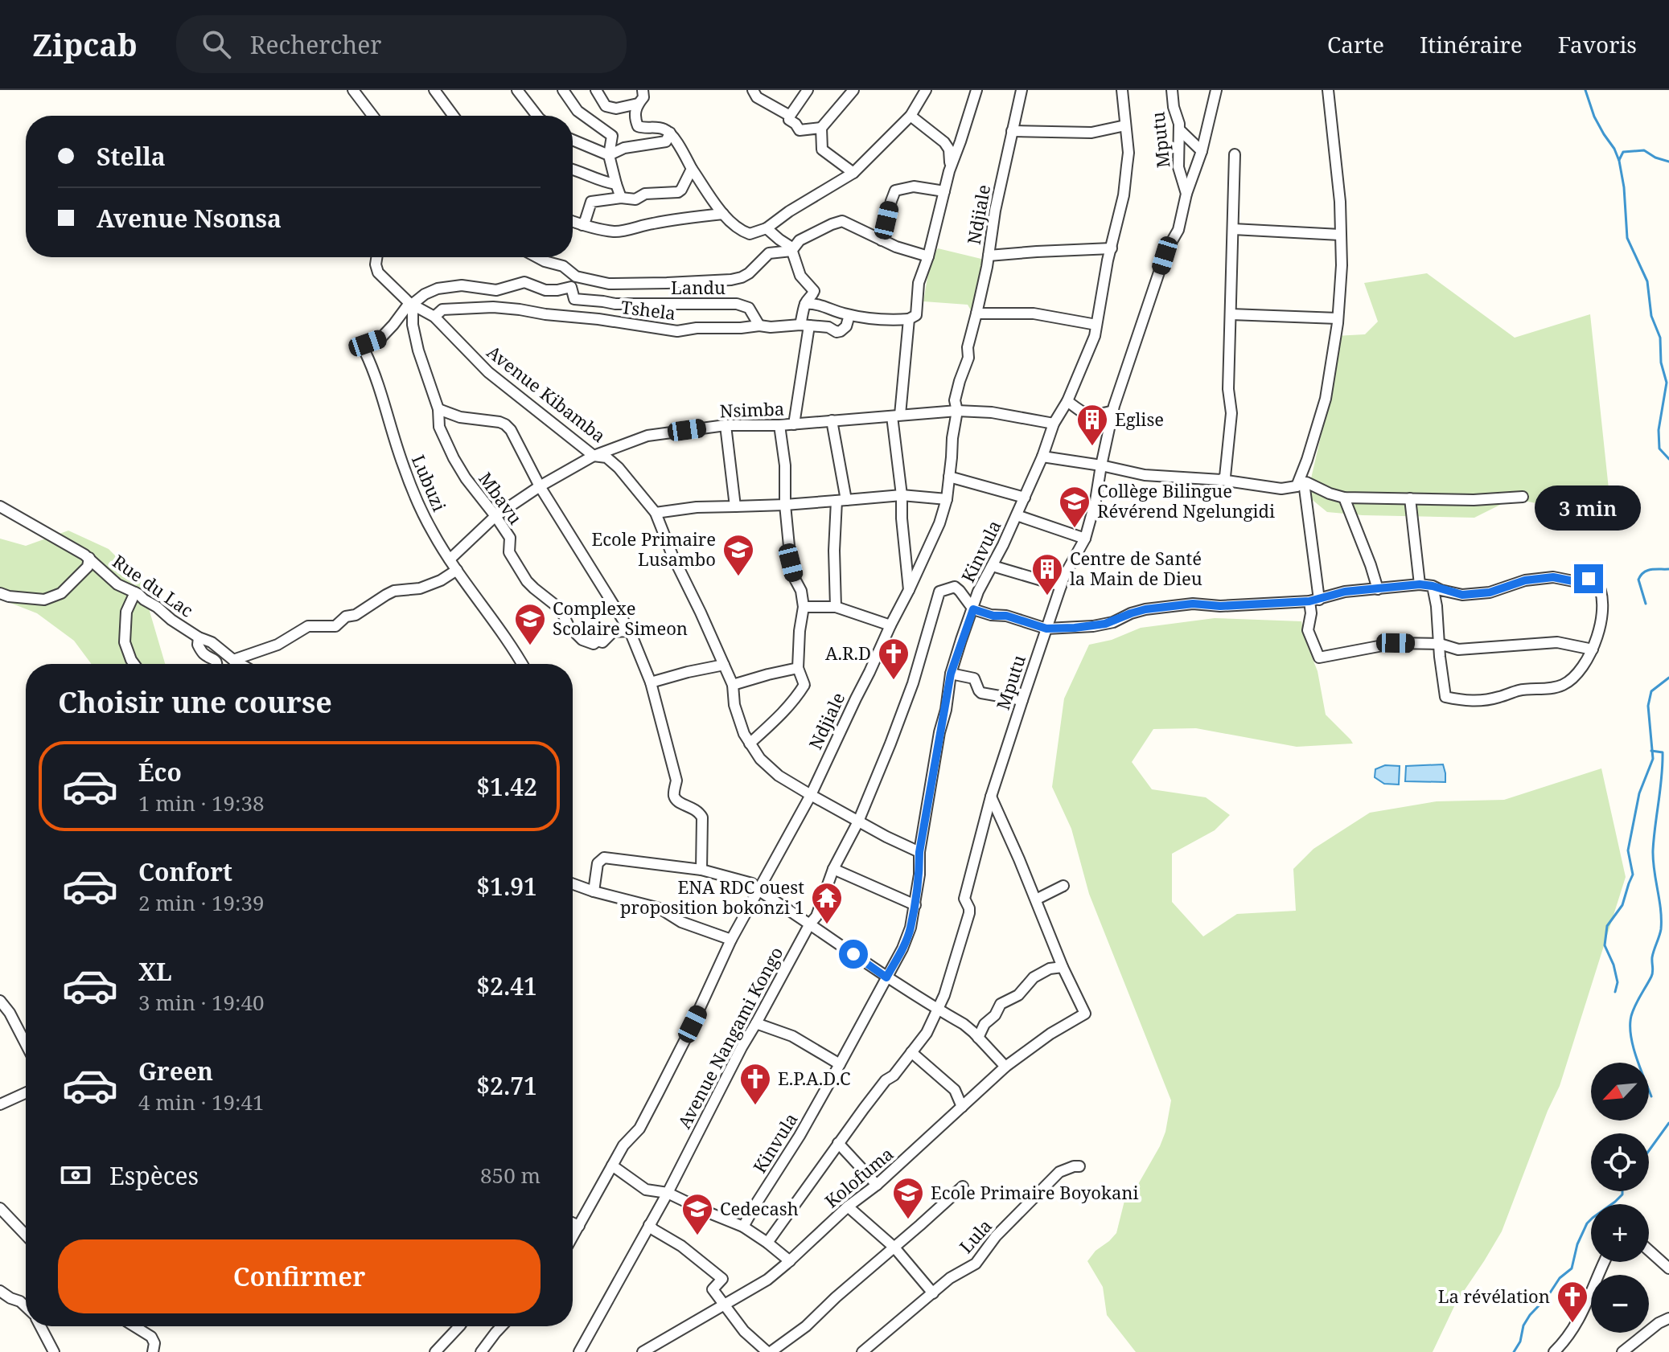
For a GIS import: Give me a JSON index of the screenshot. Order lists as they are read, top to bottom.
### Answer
{
  "streets": {
    "street": [
      "Mputu",
      "Ndjiale",
      "Landu",
      "Tshela",
      "Avenue Kibamba",
      "Nsimba",
      "Lubuzi",
      "Mbavu",
      "Kinvula",
      "Rue du Lac",
      "Avenue Nangami Kongo",
      "Kolofuma",
      "Lula"
    ]
  },
  "crossings": [
    ["Ndjiale", "Avenue Kibamba"],
    ["Ndjiale", "Nsimba"],
    ["Landu", "Tshela"],
    ["Landu", "Avenue Kibamba"],
    ["Landu", "Lubuzi"],
    ["Landu", "Mbavu"],
    ["Tshela", "Avenue Kibamba"],
    ["Avenue Kibamba", "Nsimba"],
    ["Avenue Kibamba", "Lubuzi"],
    ["Avenue Kibamba", "Mbavu"],
    ["Avenue Kibamba", "Kinvula"],
    ["Avenue Kibamba", "Avenue Nangami Kongo"],
    ["Nsimba", "Lubuzi"],
    ["Nsimba", "Mbavu"],
    ["Nsimba", "Kinvula"],
    ["Lubuzi", "Mbavu"],
    ["Kinvula", "Avenue Nangami Kongo"]
  ],
  "places": {
    "building": ["Eglise", "Centre de Santé la Main de Dieu"],
    "school or university": [
      "Collège Bilingue Révérend Ngelungidi",
      "Ecole Primaire Lusambo",
      "Complexe Scolaire Simeon",
      "Ecole Primaire Boyokani",
      "Cedecash"
    ],
    "church": ["A.R.D", "E.P.A.D.C", "La révélation"],
    "temple": ["ENA RDC ouest proposition bokonzi 1"]
  },
  "north": "bottom left",
  "page": {
    "header": "Zipcab",
    "search": "Rechercher",
    "nav": ["Carte", "Itinéraire", "Favoris"],
    "banner": ["Stella", "Avenue Nsonsa"],
    "bubble": "3 min",
    "heading": "Choisir une course",
    "list": [
      {
        "name": "Éco",
        "note": "1 min · 19:38",
        "value": "$1.42"
      },
      {
        "name": "Confort",
        "note": "2 min · 19:39",
        "value": "$1.91"
      },
      {
        "name": "XL",
        "note": "3 min · 19:40",
        "value": "$2.41"
      },
      {
        "name": "Green",
        "note": "4 min · 19:41",
        "value": "$2.71"
      }
    ],
    "map_buttons": ["+", "−"],
    "pay": ["Espèces", "850 m"],
    "buttons": "Confirmer"
  }
}
